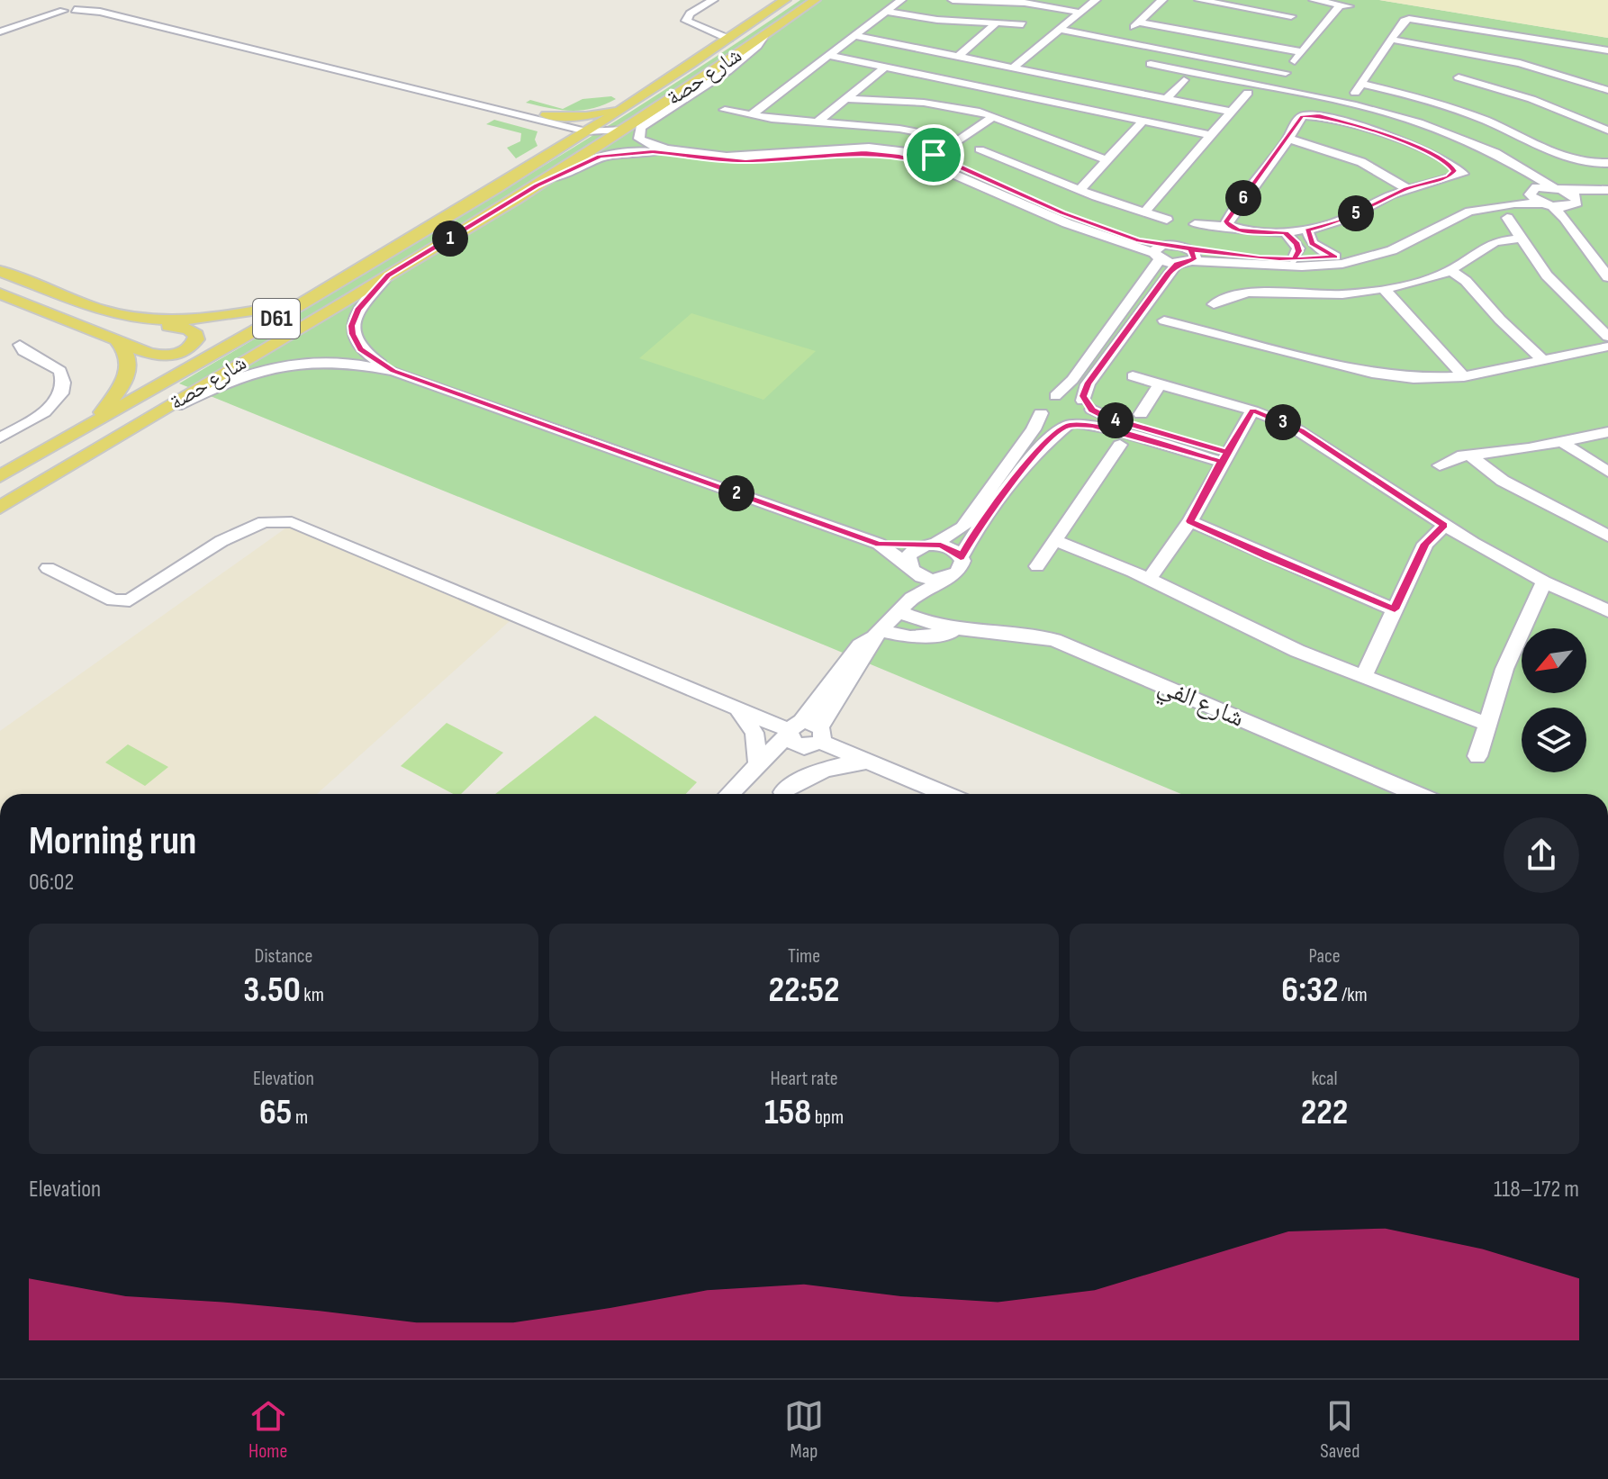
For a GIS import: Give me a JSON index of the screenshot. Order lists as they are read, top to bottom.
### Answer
{
  "streets": {
    "main road": ["شارع حصة", "D61"],
    "street": ["شارع الفي"]
  },
  "north": "bottom left",
  "page": {
    "pins": [
      "6",
      "5",
      "1",
      "4",
      "3",
      "2"
    ],
    "heading": ["Morning run", "06:02"],
    "stats": [
      ["Distance", "3.50 km"],
      ["Time", "22:52"],
      ["Pace", "6:32 /km"],
      ["Elevation", "65 m"],
      ["Heart rate", "158 bpm"],
      ["kcal", "222"]
    ],
    "chart": ["Elevation", "118–172 m"],
    "tabs": ["Home", "Map", "Saved"]
  }
}
